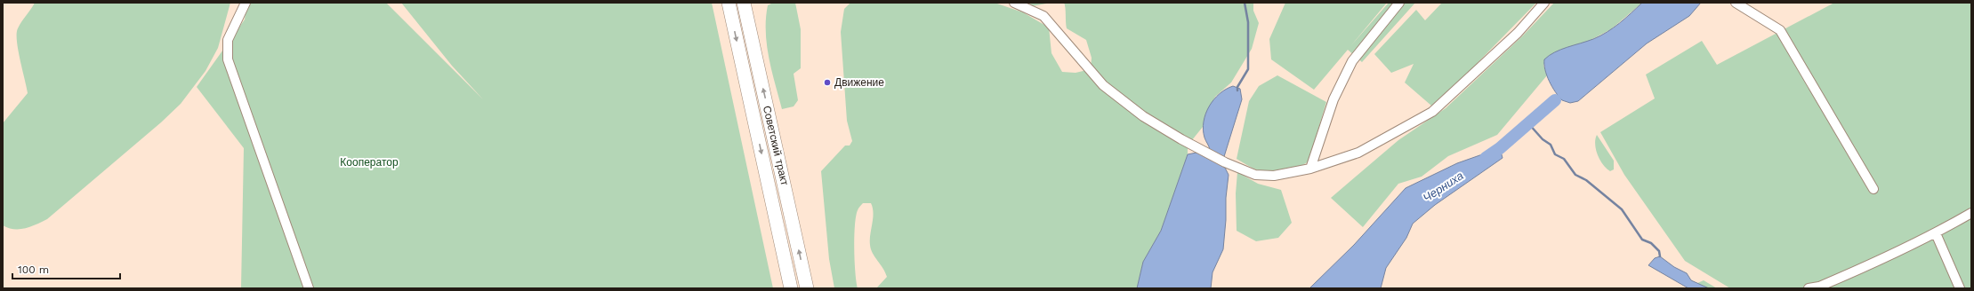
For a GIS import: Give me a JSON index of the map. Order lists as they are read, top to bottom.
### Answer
{
  "streets": {
    "highway": ["Советский тракт"]
  },
  "water": ["Черниха"],
  "parks": ["Кооператор"],
  "places": ["Движение"],
  "scale_bar": "100 m"
}
